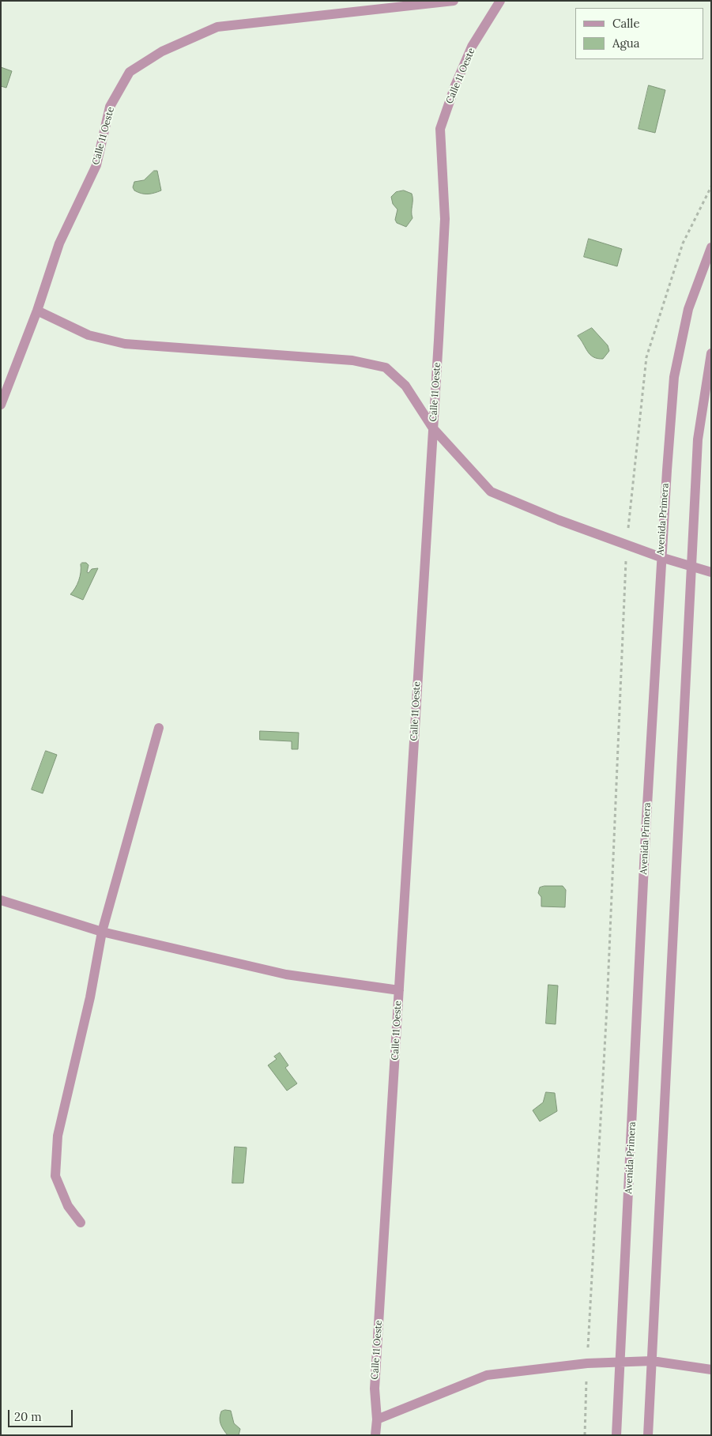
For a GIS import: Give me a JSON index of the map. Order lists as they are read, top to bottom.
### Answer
{
  "streets": {
    "street": ["Calle 11 Oeste", "Avenida Primera"]
  },
  "legend": ["Calle", "Agua"],
  "scale_bar": "20 m"
}
